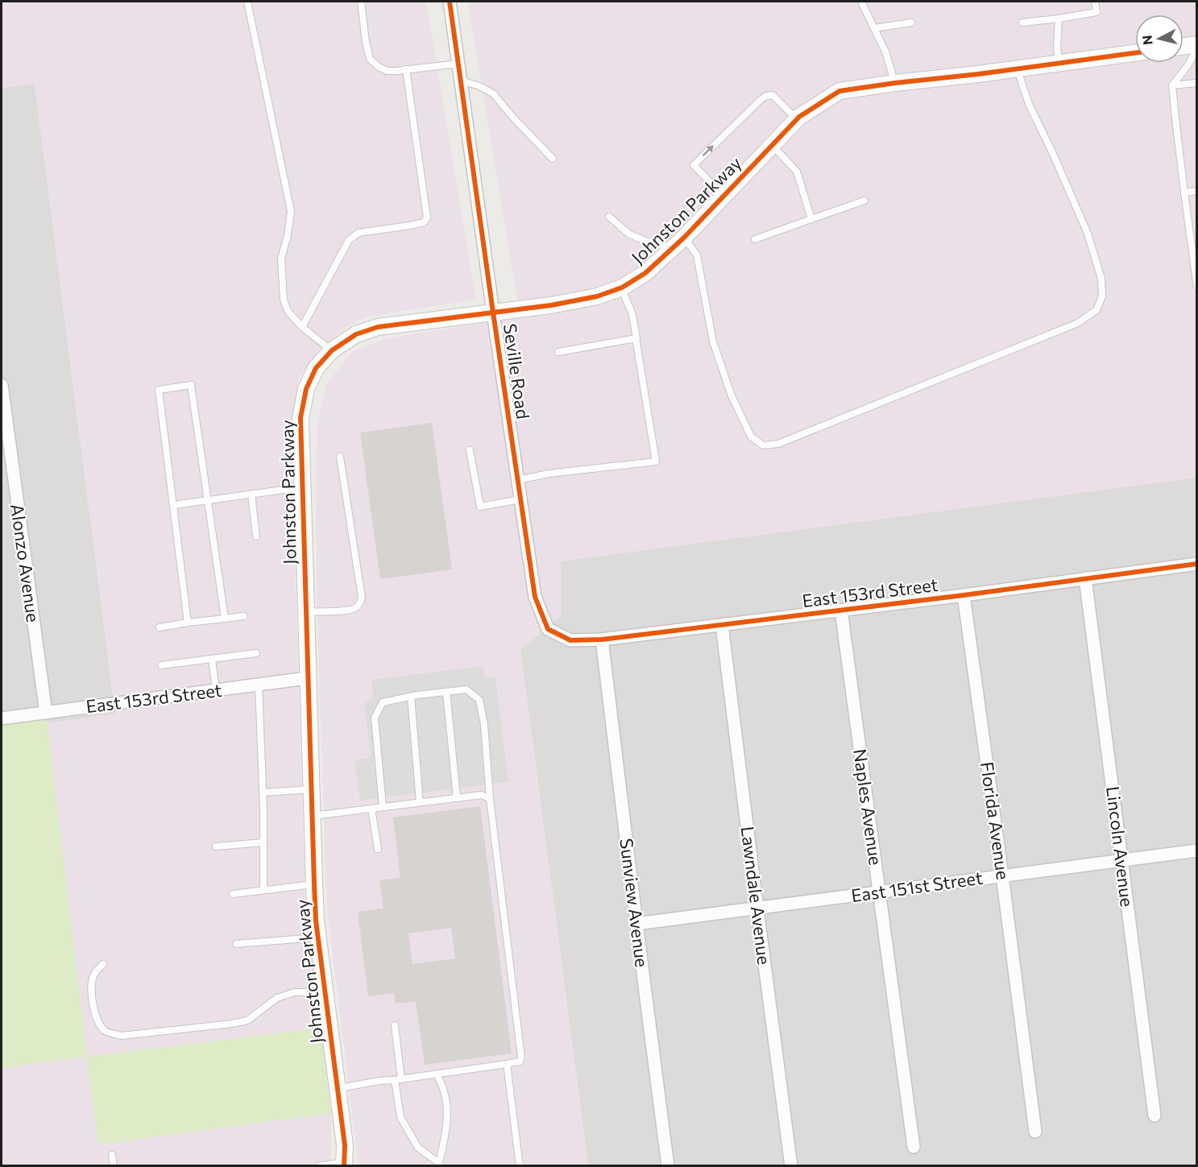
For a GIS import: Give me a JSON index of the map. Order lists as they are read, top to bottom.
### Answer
{
  "streets": {
    "street": [
      "Johnston Parkway",
      "Seville Road",
      "Alonzo Avenue",
      "East 153rd Street",
      "Naples Avenue",
      "Florida Avenue",
      "Lincoln Avenue",
      "East 151st Street",
      "Lawndale Avenue",
      "Sunview Avenue"
    ]
  },
  "crossings": [
    ["Johnston Parkway", "Seville Road"],
    ["Johnston Parkway", "East 153rd Street"],
    ["Seville Road", "East 153rd Street"],
    ["Alonzo Avenue", "East 153rd Street"],
    ["East 153rd Street", "Naples Avenue"],
    ["East 153rd Street", "Florida Avenue"],
    ["East 153rd Street", "Lincoln Avenue"],
    ["East 153rd Street", "Lawndale Avenue"],
    ["East 153rd Street", "Sunview Avenue"],
    ["Naples Avenue", "East 151st Street"],
    ["Florida Avenue", "East 151st Street"],
    ["Lincoln Avenue", "East 151st Street"],
    ["East 151st Street", "Lawndale Avenue"],
    ["East 151st Street", "Sunview Avenue"]
  ],
  "north": "left"
}
